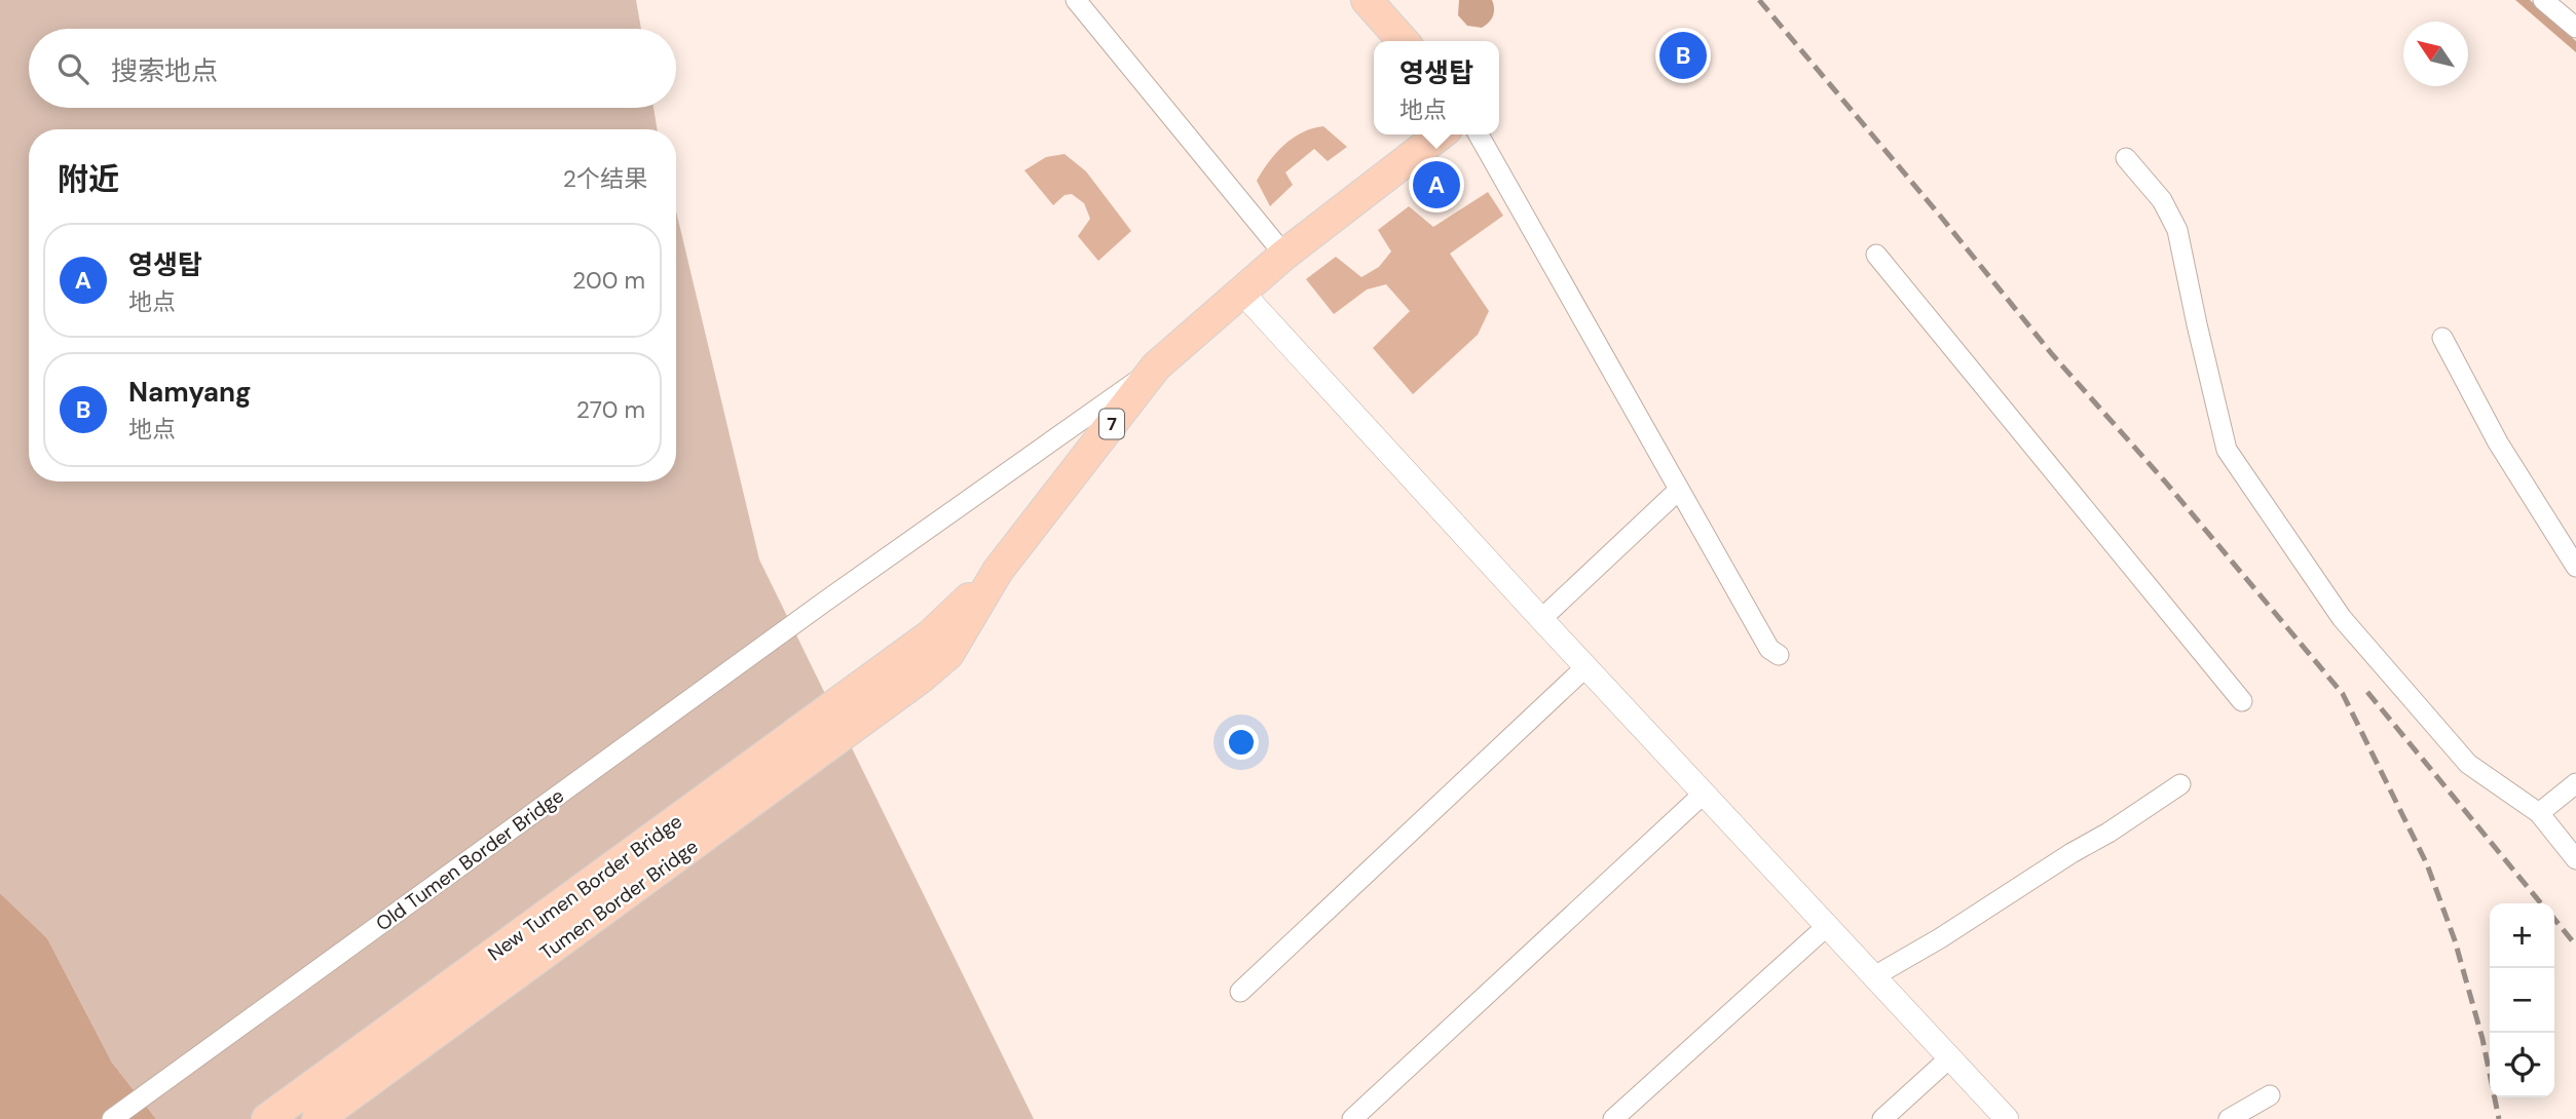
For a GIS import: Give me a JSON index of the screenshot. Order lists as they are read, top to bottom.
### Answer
{
  "streets": {
    "main road": ["7", "New Tumen Border Bridge", "Tumen Border Bridge"],
    "street": ["Old Tumen Border Bridge"]
  },
  "crossings": [
    ["7", "Old Tumen Border Bridge"],
    ["7", "New Tumen Border Bridge"],
    ["7", "Tumen Border Bridge"],
    ["New Tumen Border Bridge", "Tumen Border Bridge"]
  ],
  "north": "top left",
  "page": {
    "pins": ["B", "A"],
    "search": "搜索地点",
    "popup": ["영생탑", "地点"],
    "heading": ["附近", "2个结果"],
    "list": [
      {
        "mark": "A",
        "name": "영생탑",
        "note": "地点",
        "value": "200 m"
      },
      {
        "mark": "B",
        "name": "Namyang",
        "note": "地点",
        "value": "270 m"
      }
    ],
    "map_buttons": ["+", "−"]
  }
}
